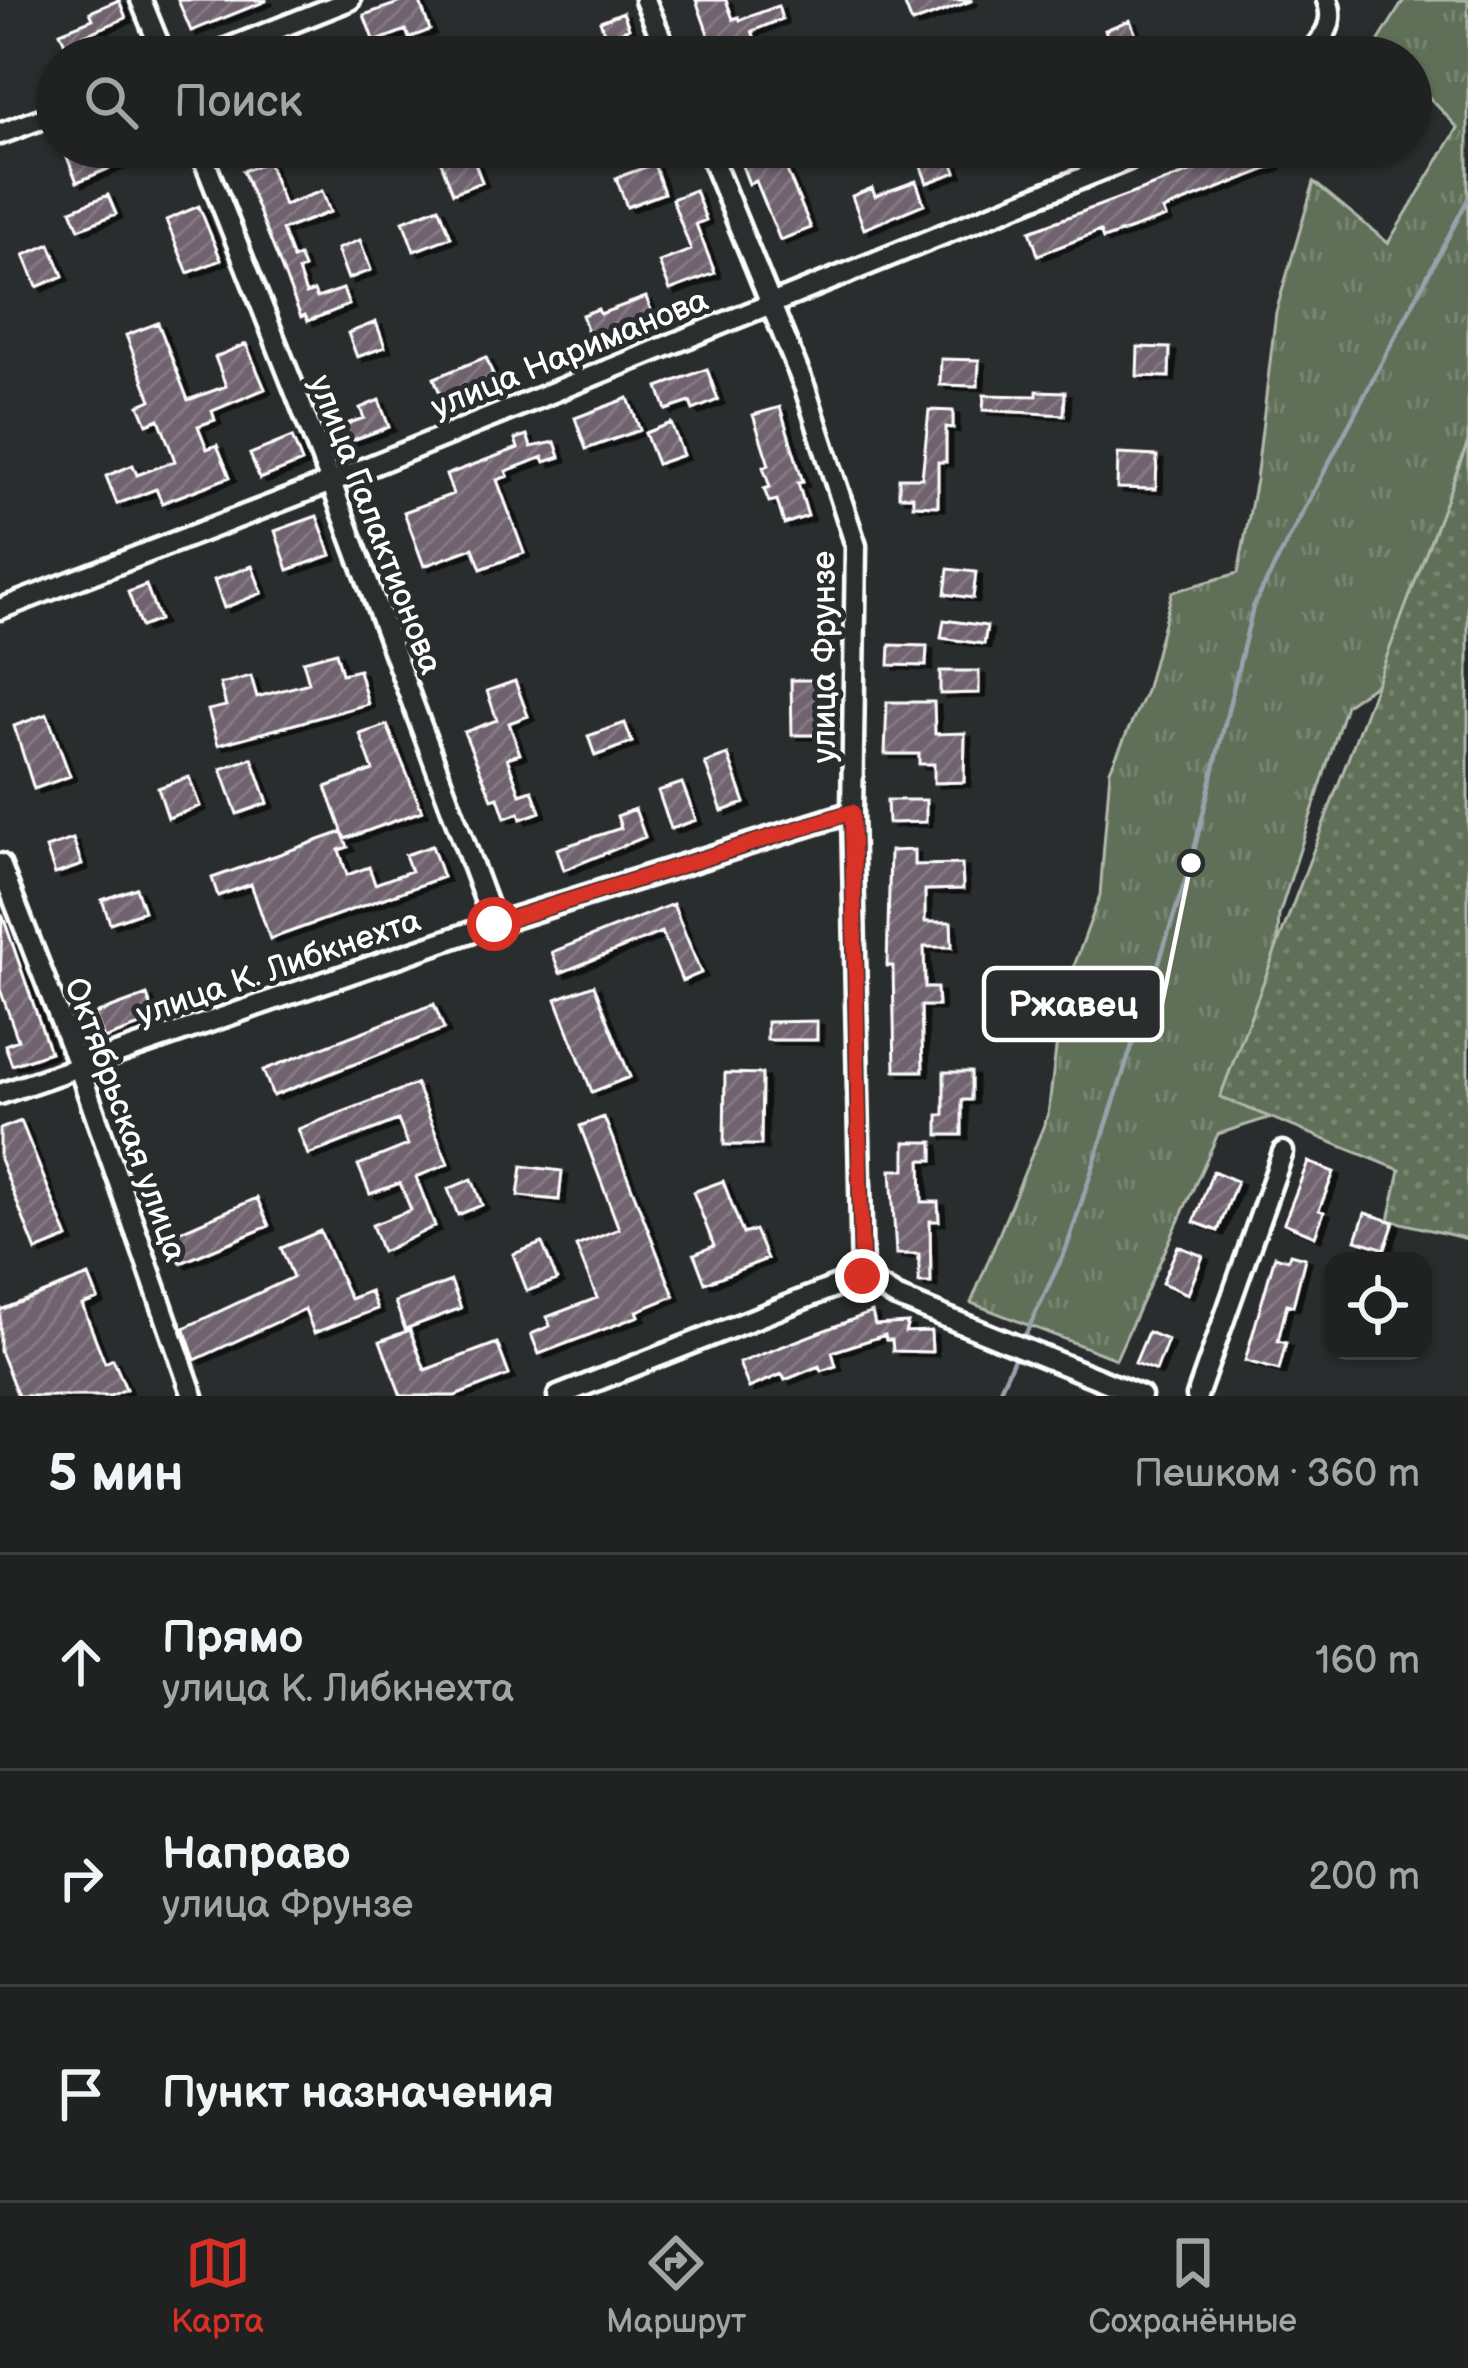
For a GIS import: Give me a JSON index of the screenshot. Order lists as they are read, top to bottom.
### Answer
{
  "streets": {
    "street": [
      "улица Нариманова",
      "улица Галактионова",
      "улица Фрунзе",
      "улица К. Либкнехта",
      "Октябрьская улица"
    ]
  },
  "crossings": [
    ["улица Нариманова", "улица Галактионова"],
    ["улица Нариманова", "улица Фрунзе"],
    ["улица Галактионова", "улица К. Либкнехта"],
    ["улица Фрунзе", "улица К. Либкнехта"],
    ["улица К. Либкнехта", "Октябрьская улица"]
  ],
  "places": ["Ржавец"],
  "page": {
    "search": "Поиск",
    "heading": ["5 мин", "Пешком · 360 m"],
    "list": [
      ["Прямо", "улица К. Либкнехта", "160 m"],
      ["Направо", "улица Фрунзе", "200 m"],
      "Пункт назначения"
    ],
    "nav": ["Карта", "Маршрут", "Сохранённые"]
  }
}
